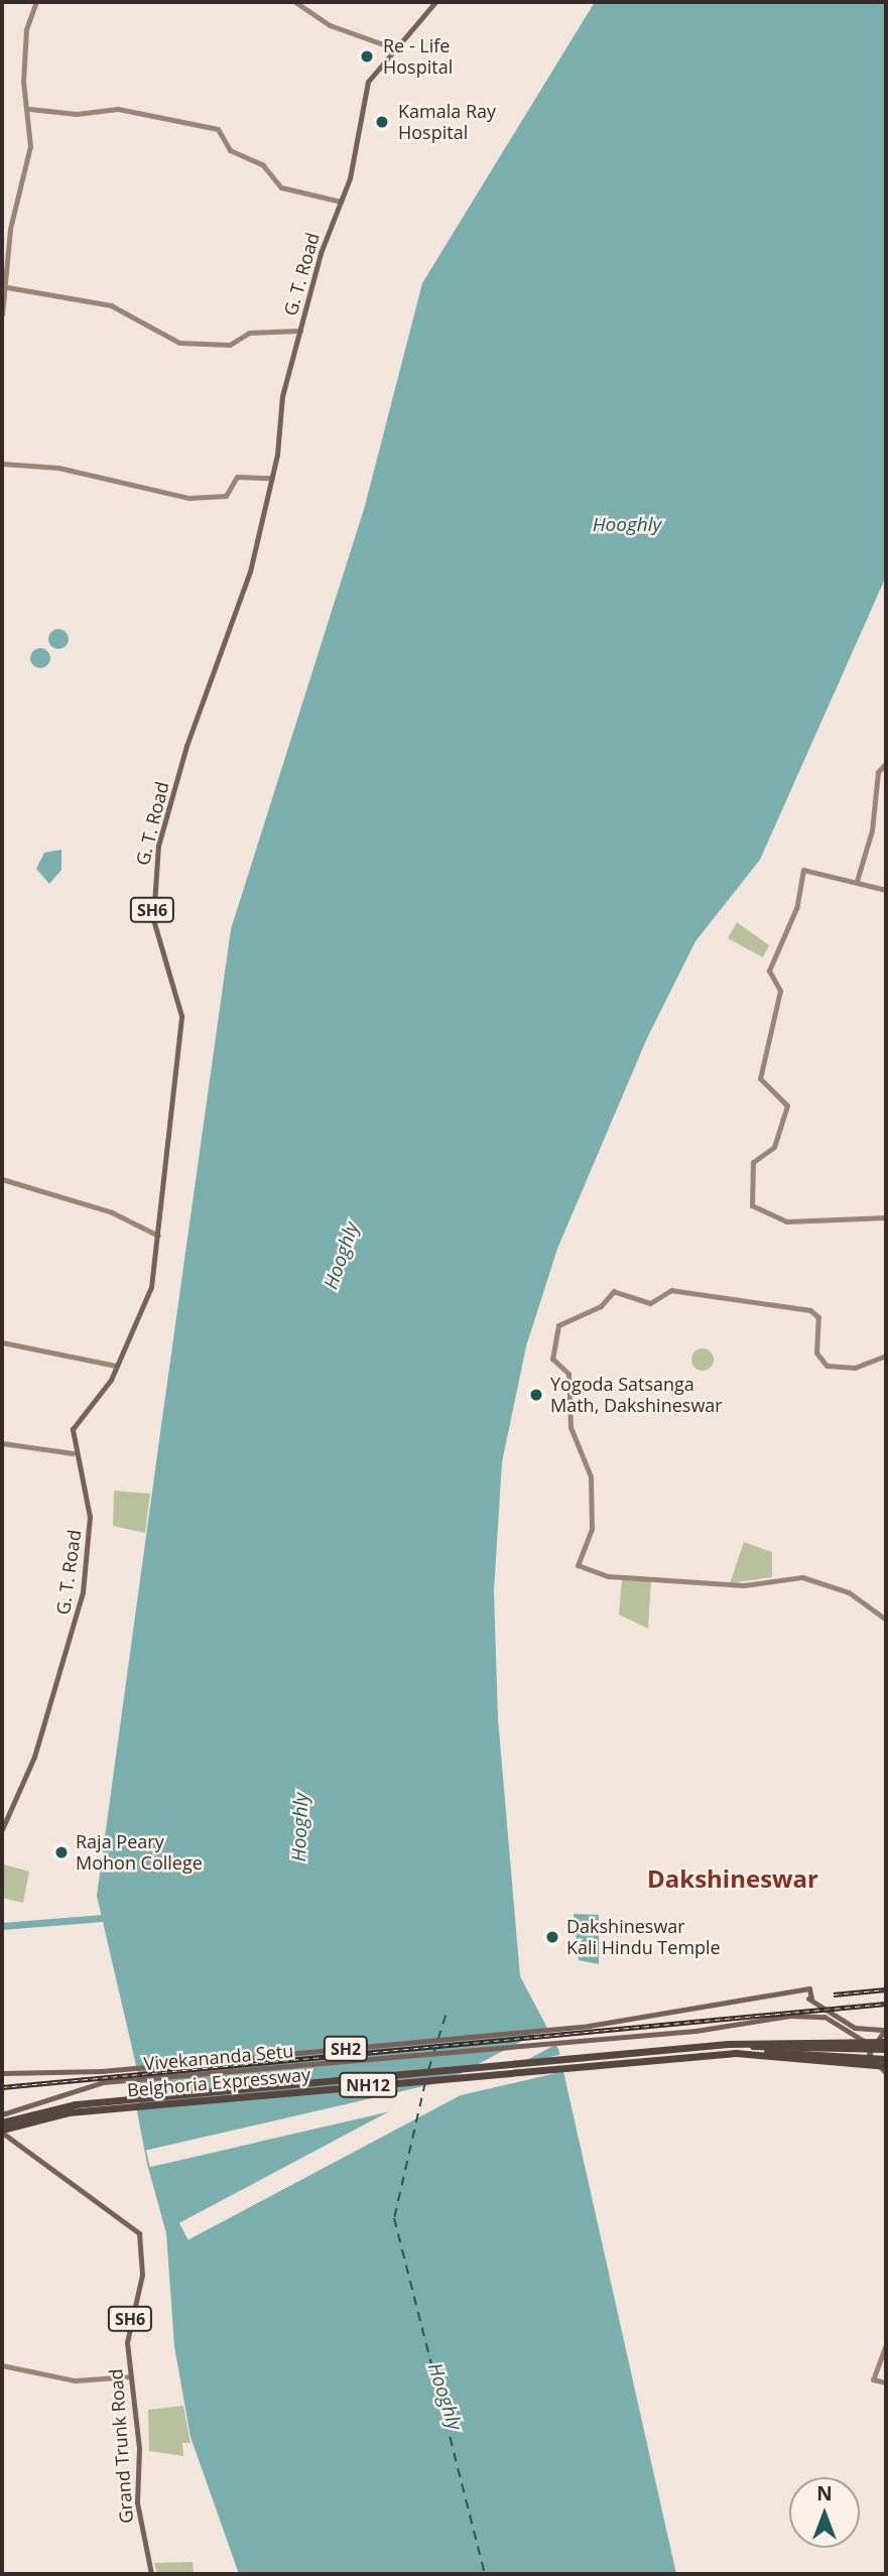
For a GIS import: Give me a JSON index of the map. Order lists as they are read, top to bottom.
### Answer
{
  "streets": {
    "highway": ["Belghoria Expressway", "NH12"],
    "main road": [
      "G. T. Road",
      "SH6",
      "SH2",
      "Vivekananda Setu",
      "Grand Trunk Road"
    ]
  },
  "crossings": [
    ["SH2", "Vivekananda Setu"],
    ["Belghoria Expressway", "NH12"],
    ["Belghoria Expressway", "Grand Trunk Road"]
  ],
  "districts": ["Dakshineswar"],
  "water": ["Hooghly"],
  "places": [
    "Re - Life Hospital",
    "Kamala Ray Hospital",
    "Yogoda Satsanga Math, Dakshineswar",
    "Raja Peary Mohon College",
    "Dakshineswar Kali Hindu Temple"
  ],
  "north": "top"
}
